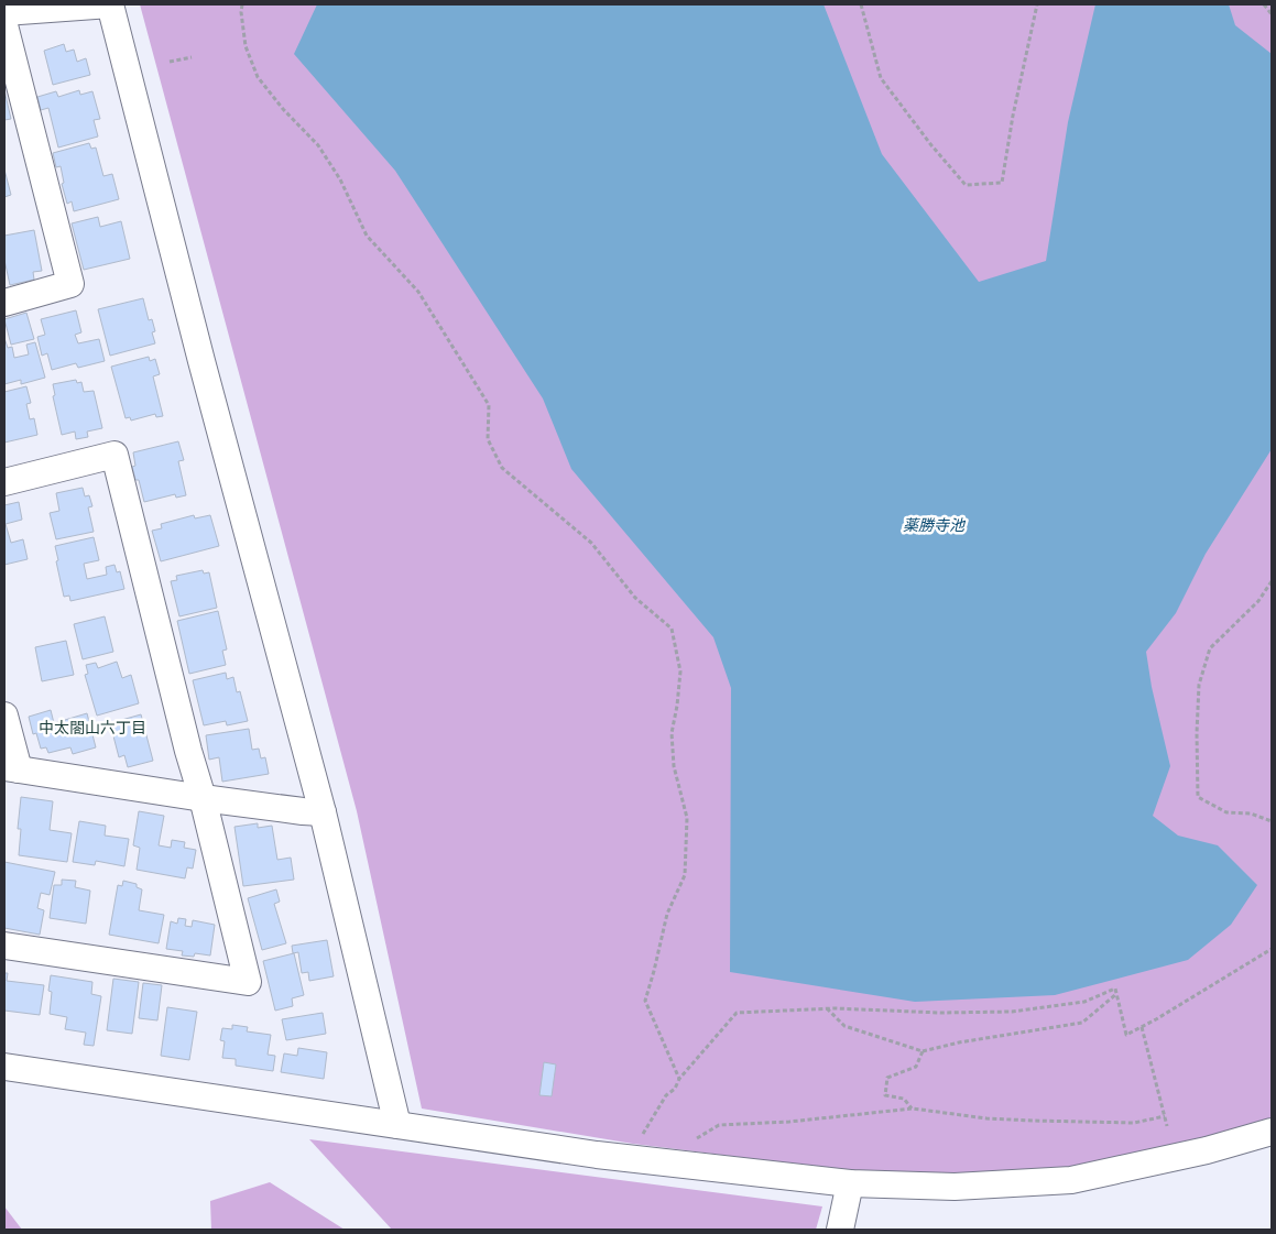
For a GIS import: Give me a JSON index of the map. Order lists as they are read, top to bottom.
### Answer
{
  "districts": ["中太閤山六丁目"],
  "water": ["薬勝寺池"]
}
